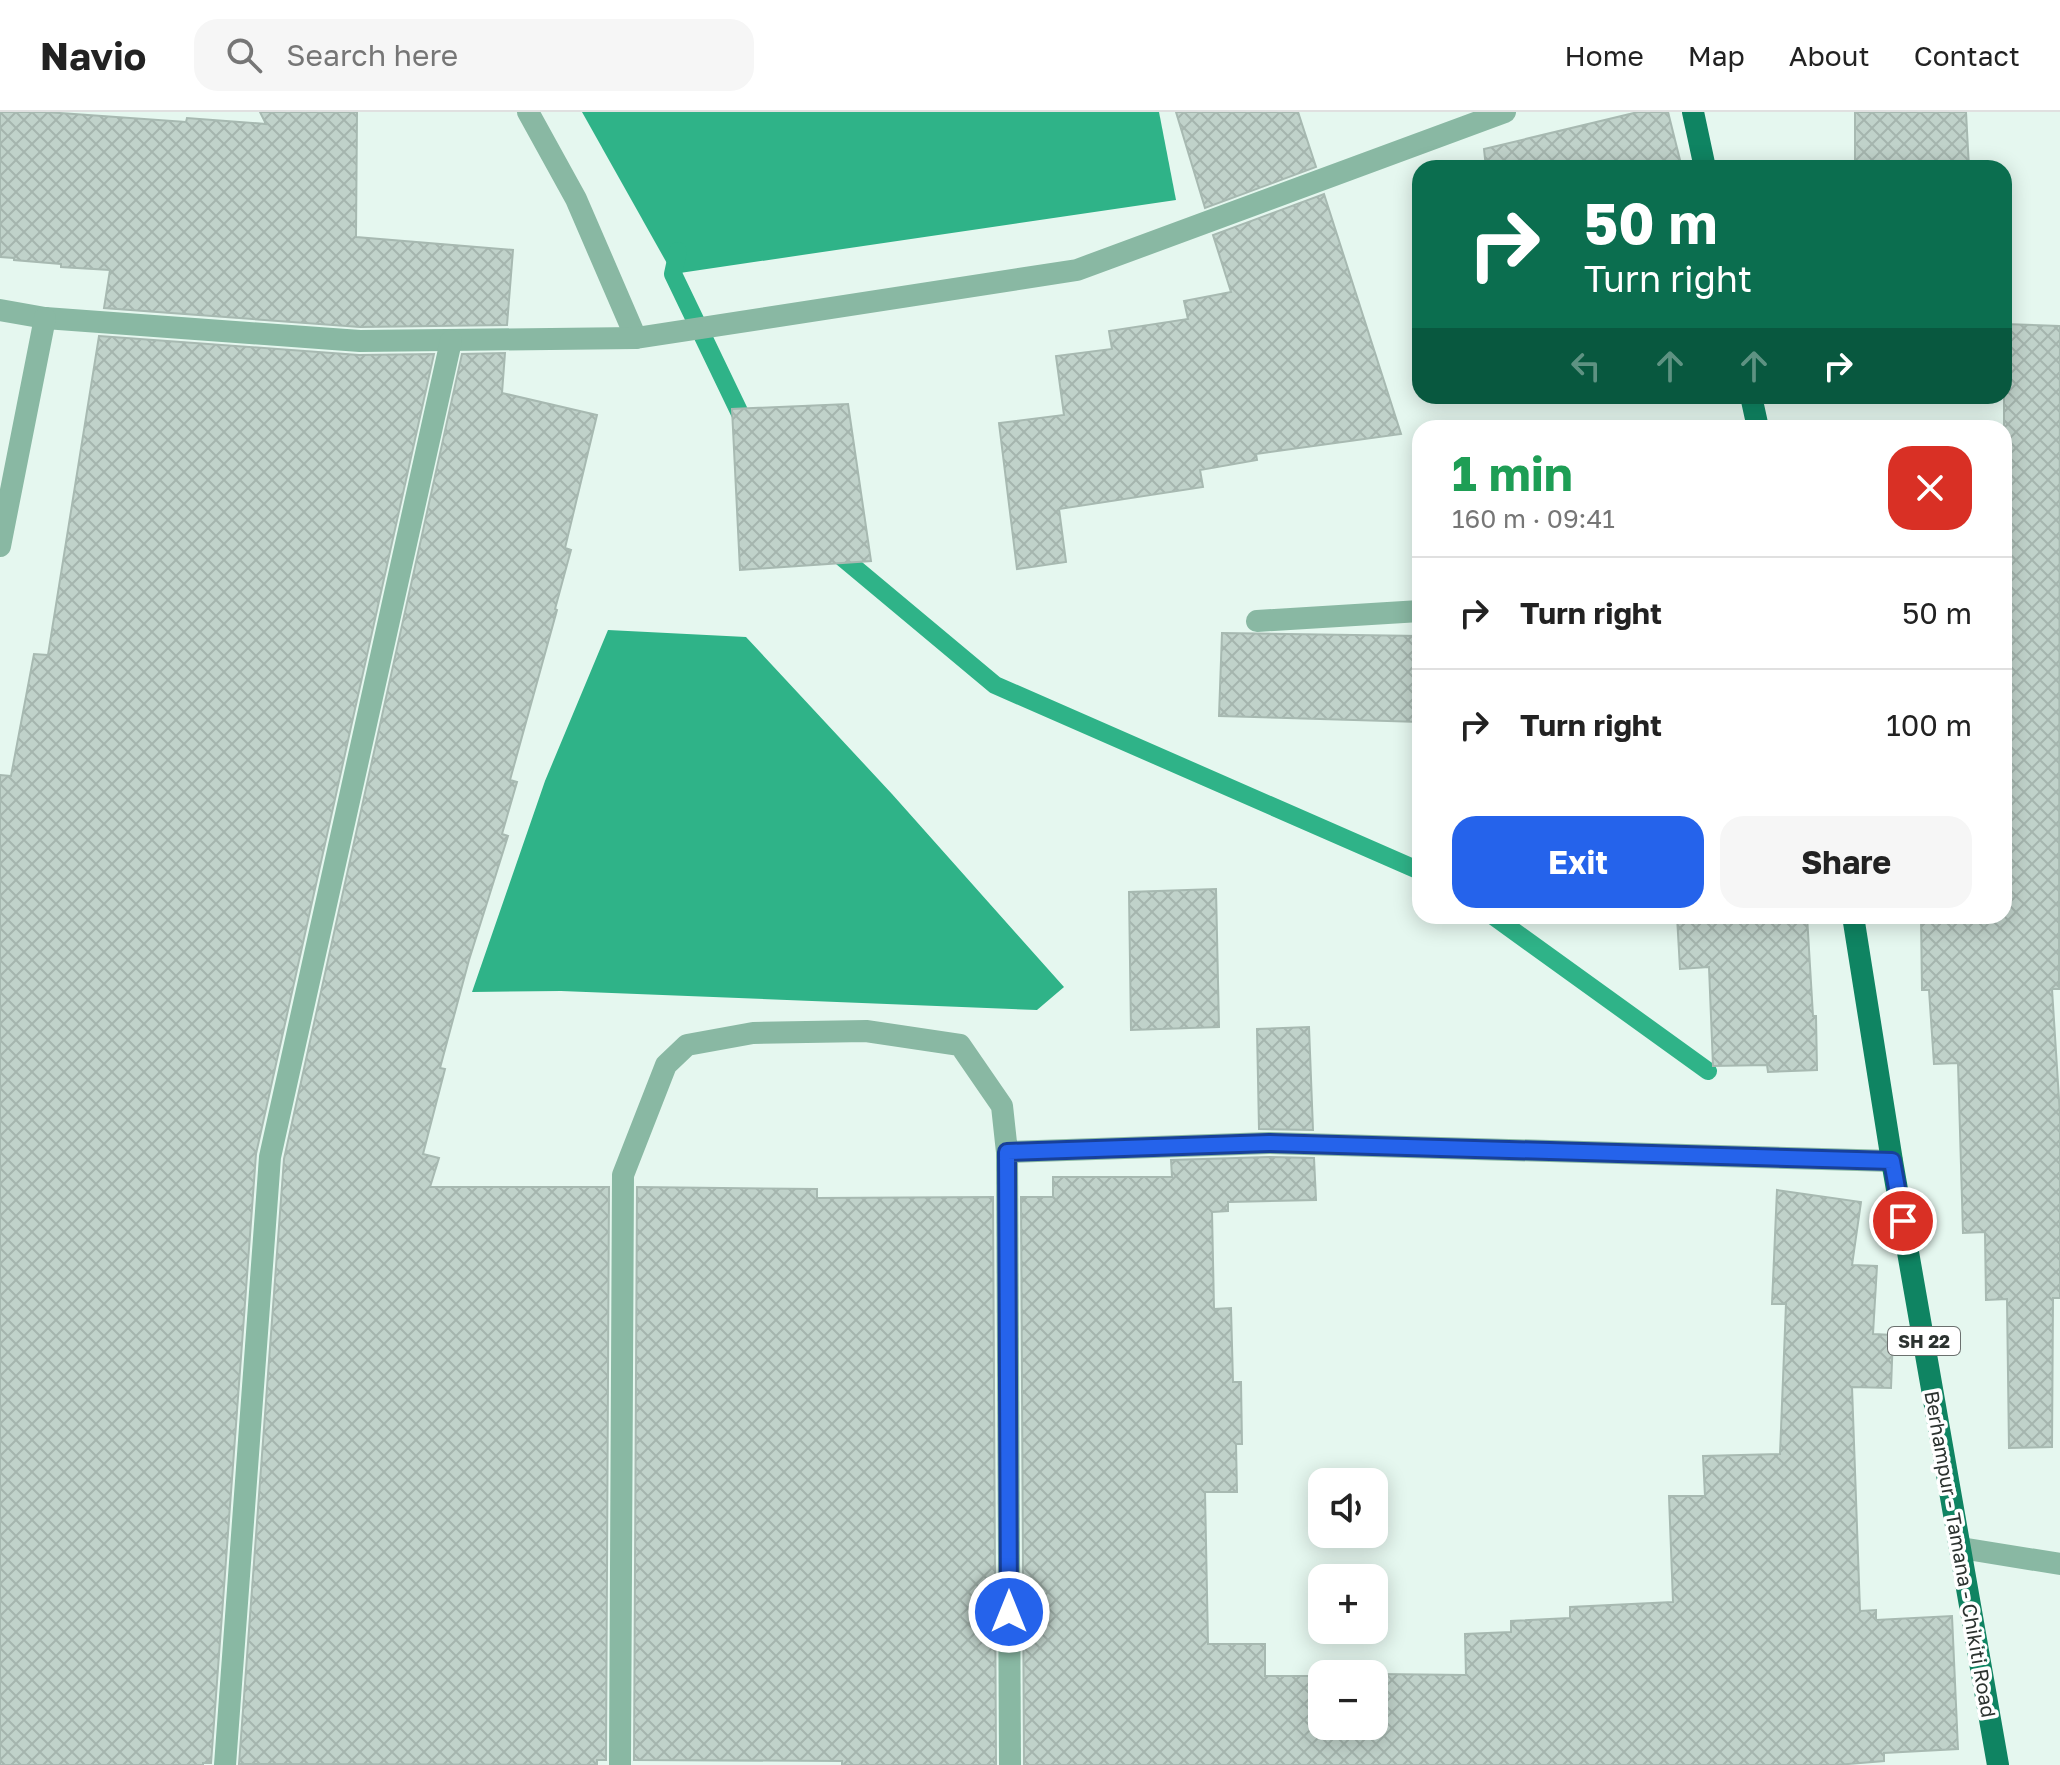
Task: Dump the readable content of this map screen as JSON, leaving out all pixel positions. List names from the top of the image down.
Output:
{
  "streets": {
    "main road": ["SH 22", "Berhampur - Tamana - Chikiti Road"]
  },
  "page": {
    "header": "Navio",
    "search": "Search here",
    "nav": [
      "Home",
      "Map",
      "About",
      "Contact"
    ],
    "turn": ["50 m", "Turn right"],
    "heading": ["1 min", "160 m · 09:41"],
    "list": [
      {
        "name": "Turn right",
        "value": "50 m"
      },
      {
        "name": "Turn right",
        "value": "100 m"
      }
    ],
    "buttons": ["Exit", "Share"],
    "map_buttons": ["+", "−"]
  }
}
